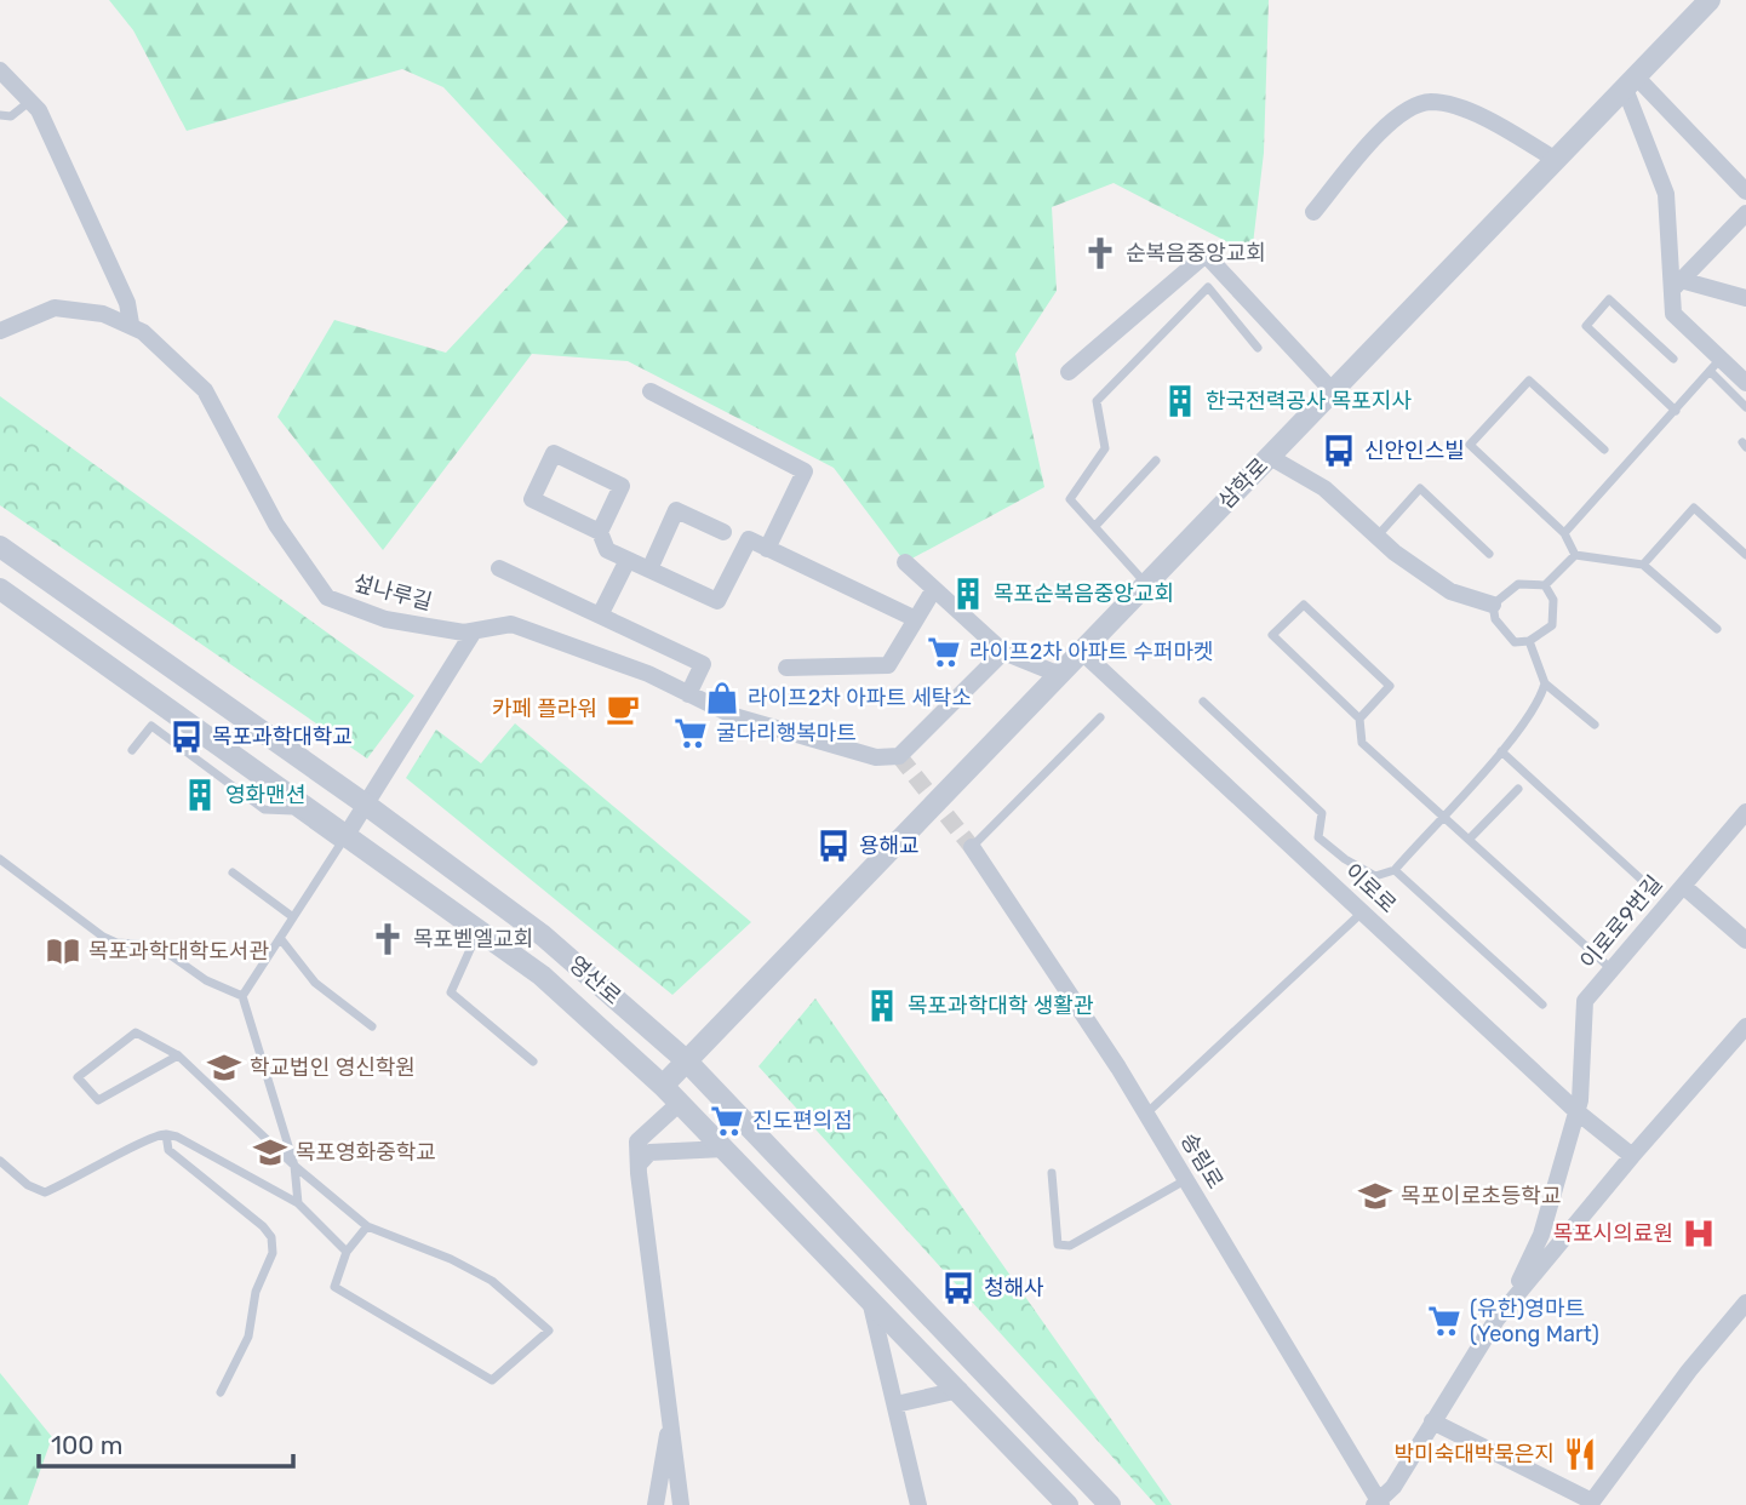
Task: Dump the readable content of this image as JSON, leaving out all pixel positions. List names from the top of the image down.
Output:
{
  "streets": {
    "street": [
      "삼학로",
      "섶나루길",
      "이로로",
      "이로로9번길",
      "영산로",
      "송림로"
    ]
  },
  "crossings": [
    ["삼학로", "이로로"],
    ["삼학로", "영산로"],
    ["이로로", "이로로9번길"]
  ],
  "places": {
    "church": ["순복음중앙교회", "목포벧엘교회"],
    "building": [
      "한국전력공사 목포지사",
      "목포순복음중앙교회",
      "영화맨션",
      "목포과학대학 생활관"
    ],
    "bus stop": [
      "신안인스빌",
      "목포과학대학교",
      "용해교",
      "청해사"
    ],
    "supermarket": [
      "라이프2차 아파트 수퍼마켓",
      "굴다리행복마트",
      "진도편의점",
      "(유한)영마트 (Yeong Mart)"
    ],
    "shop": ["라이프2차 아파트 세탁소"],
    "cafe": ["카페 플라워"],
    "library": ["목포과학대학도서관"],
    "school or university": ["학교법인 영신학원", "목포영화중학교", "목포이로초등학교"],
    "hospital": ["목포시의료원"],
    "restaurant": ["박미숙대박묵은지"]
  },
  "scale_bar": "100 m"
}
